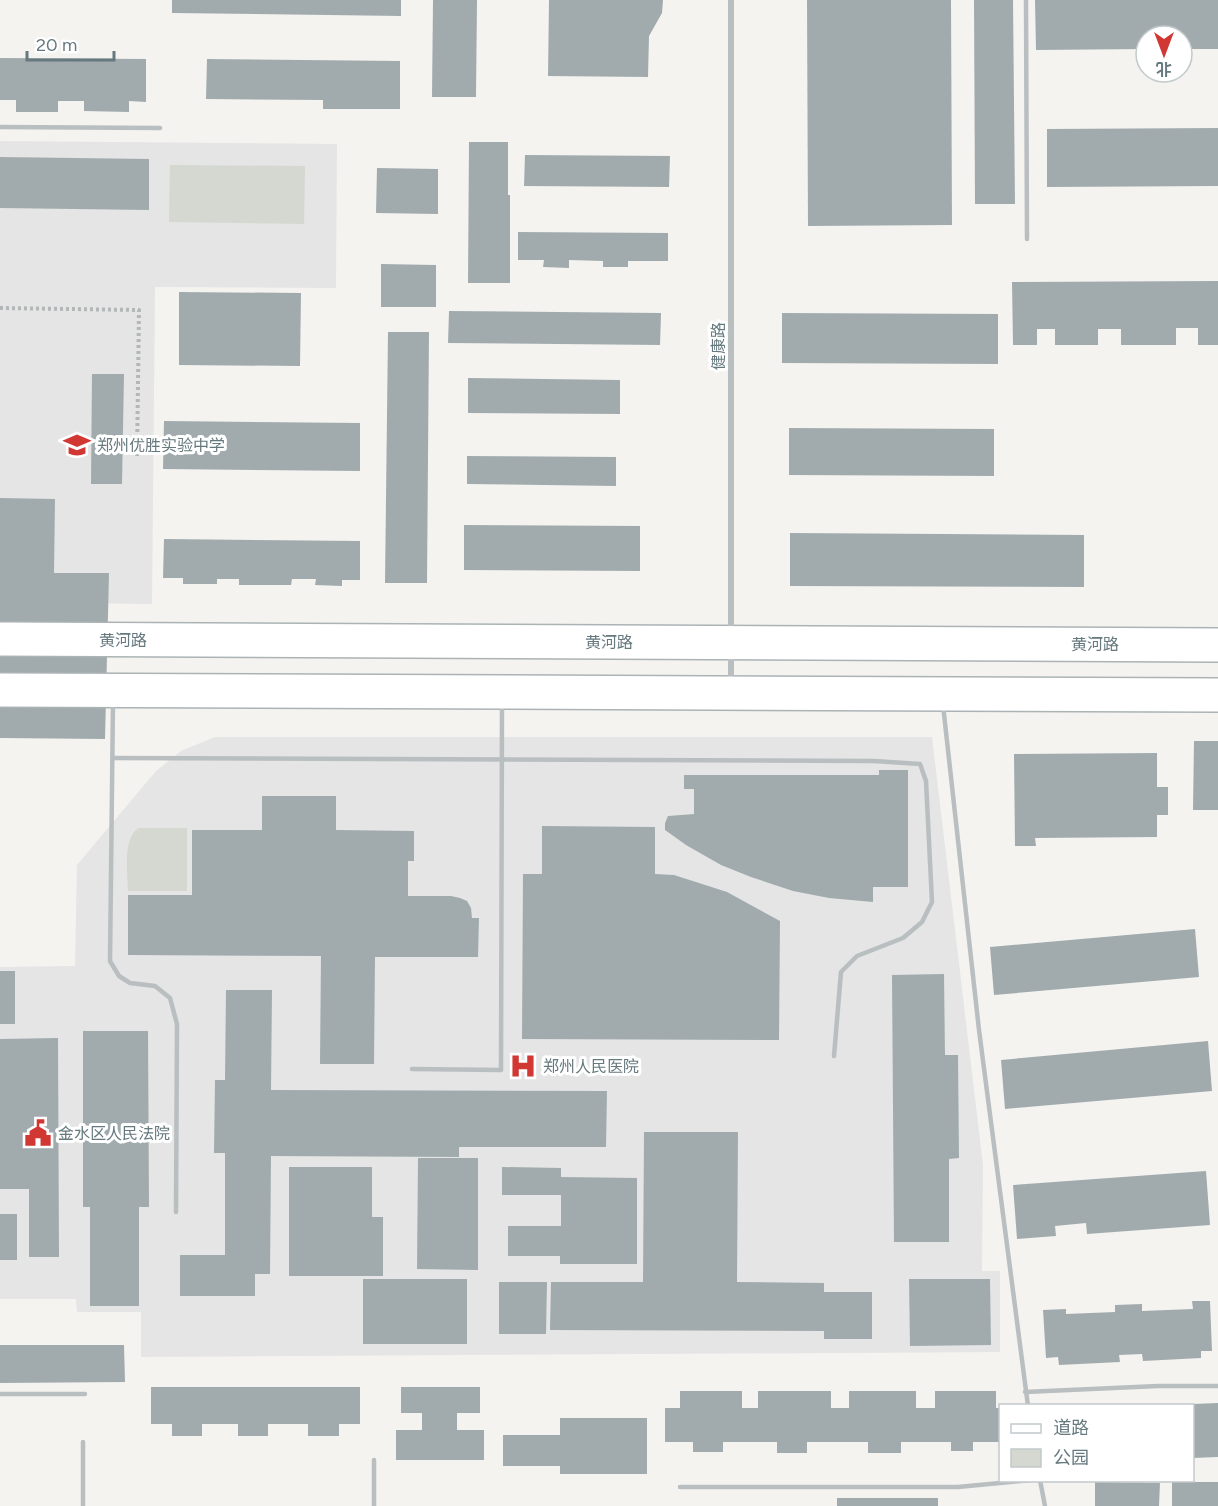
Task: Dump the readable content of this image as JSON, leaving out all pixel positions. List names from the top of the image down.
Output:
{
  "streets": {
    "main road": ["黄河路"],
    "street": ["健康路"]
  },
  "crossings": [
    ["健康路", "黄河路"]
  ],
  "places": {
    "school or university": ["郑州优胜实验中学"],
    "hospital": ["郑州人民医院"],
    "public building": ["金水区人民法院"]
  },
  "legend": ["道路", "公园"],
  "scale_bar": "20 m",
  "north": "bottom"
}
